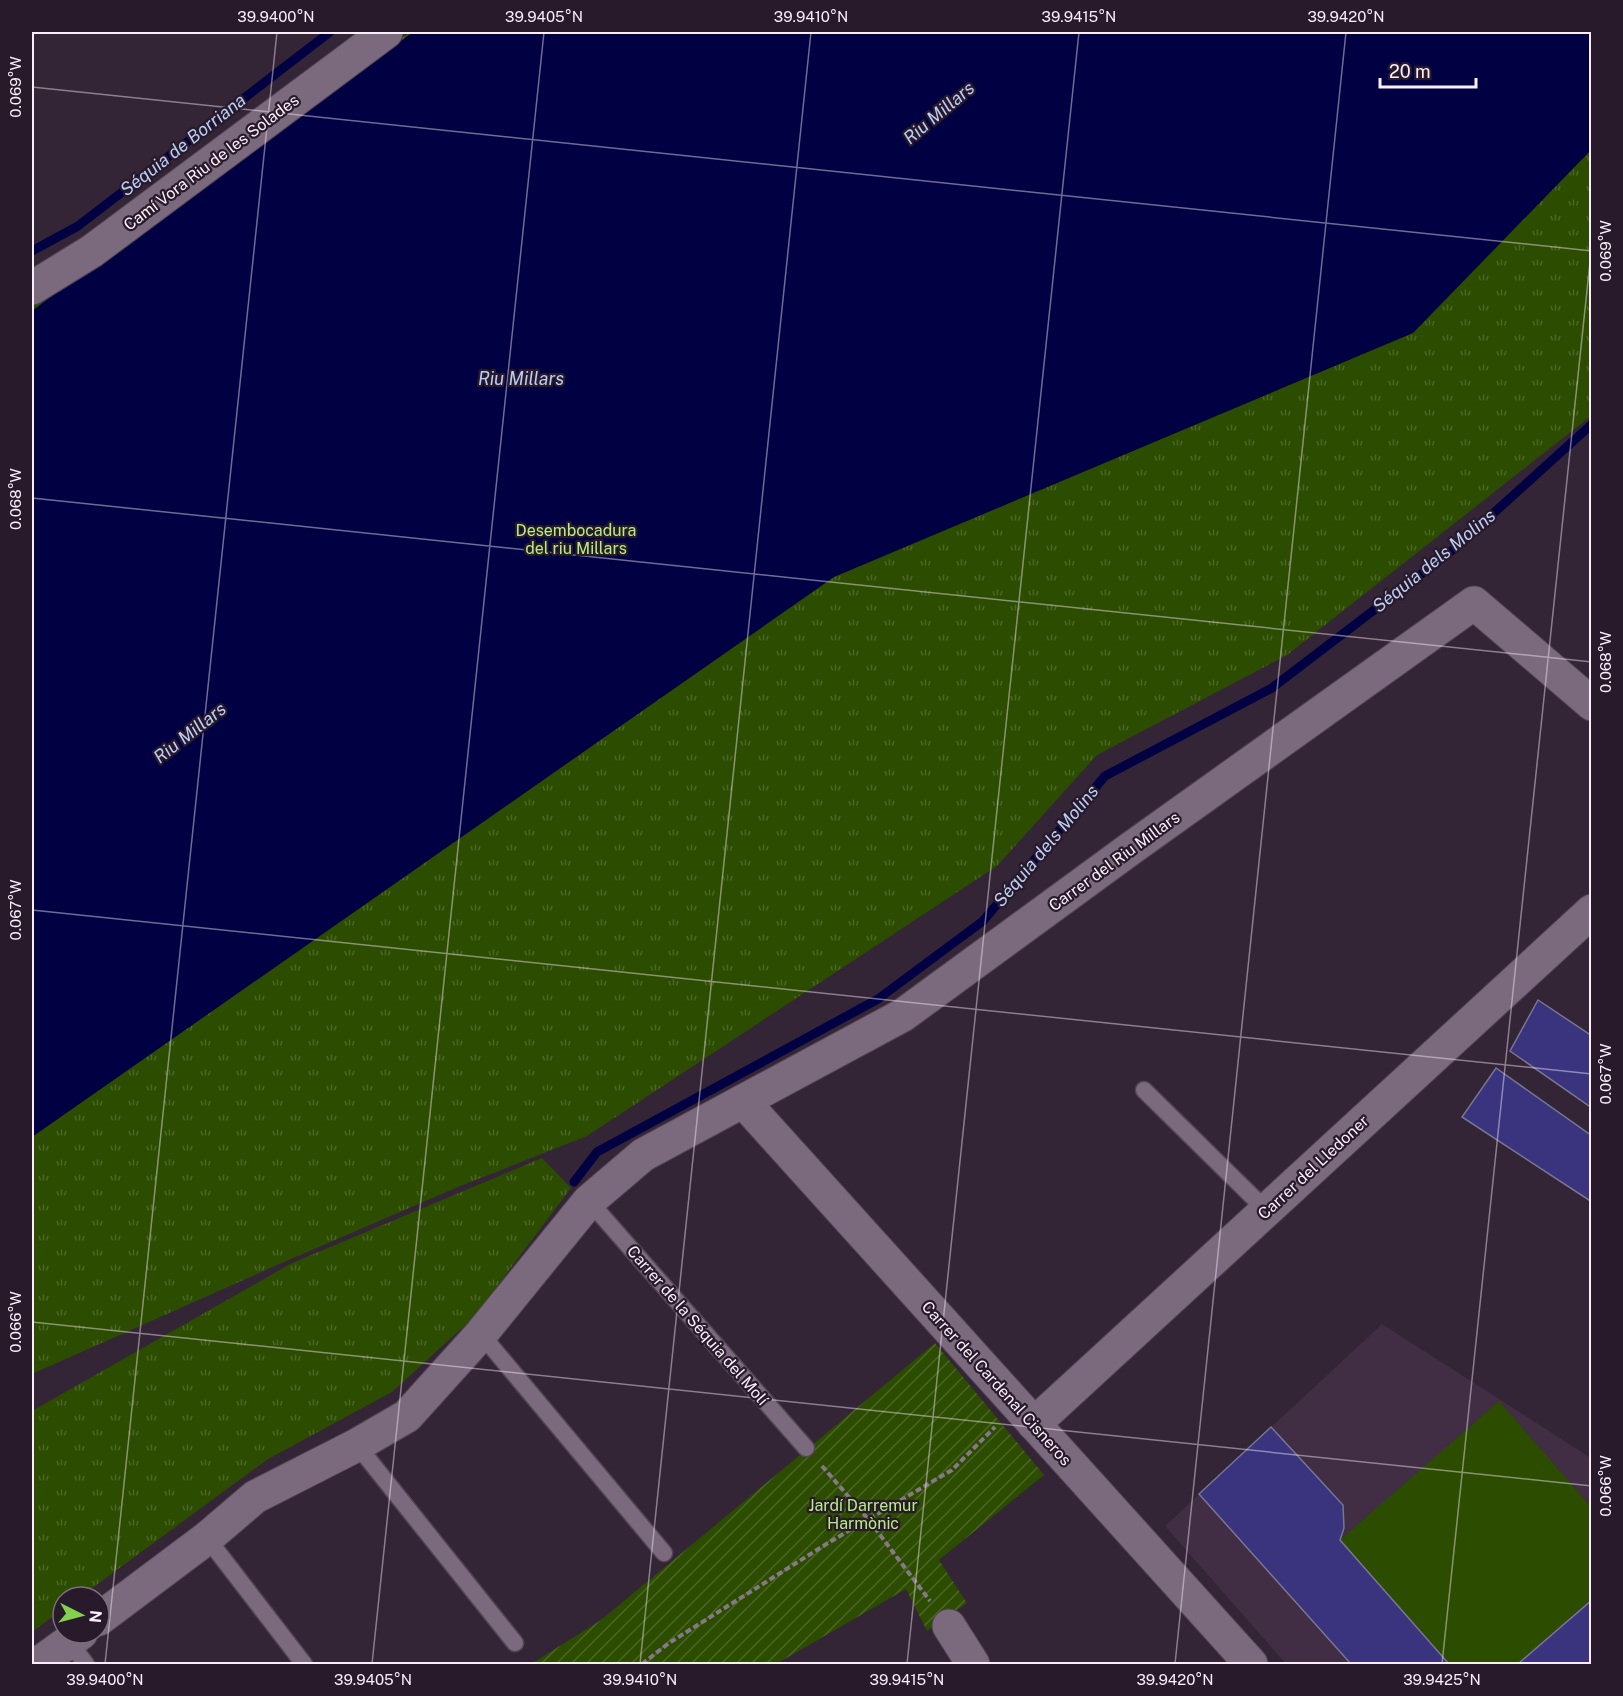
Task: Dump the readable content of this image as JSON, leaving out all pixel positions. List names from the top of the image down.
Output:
{
  "streets": {
    "street": [
      "Camí Vora Riu de les Solades",
      "Carrer del Riu Millars",
      "Carrer del Lledoner",
      "Carrer del Cardenal Cisneros"
    ],
    "lane": ["Carrer de la Séquia del Molí"]
  },
  "crossings": [
    ["Carrer del Riu Millars", "Carrer del Cardenal Cisneros"],
    ["Carrer del Lledoner", "Carrer del Cardenal Cisneros"]
  ],
  "water": ["Riu Millars", "Séquia de Borriana", "Séquia dels Molins"],
  "parks": ["Desembocadura del riu Millars", "Jardí Darremur Harmònic"],
  "scale_bar": "20 m",
  "north": "right",
  "coordinates": [
    "39.9400°N",
    "39.9405°N",
    "39.9410°N",
    "39.9415°N",
    "39.9420°N",
    "0.069°W",
    "0.068°W",
    "0.067°W",
    "0.066°W",
    "39.9425°N"
  ]
}
